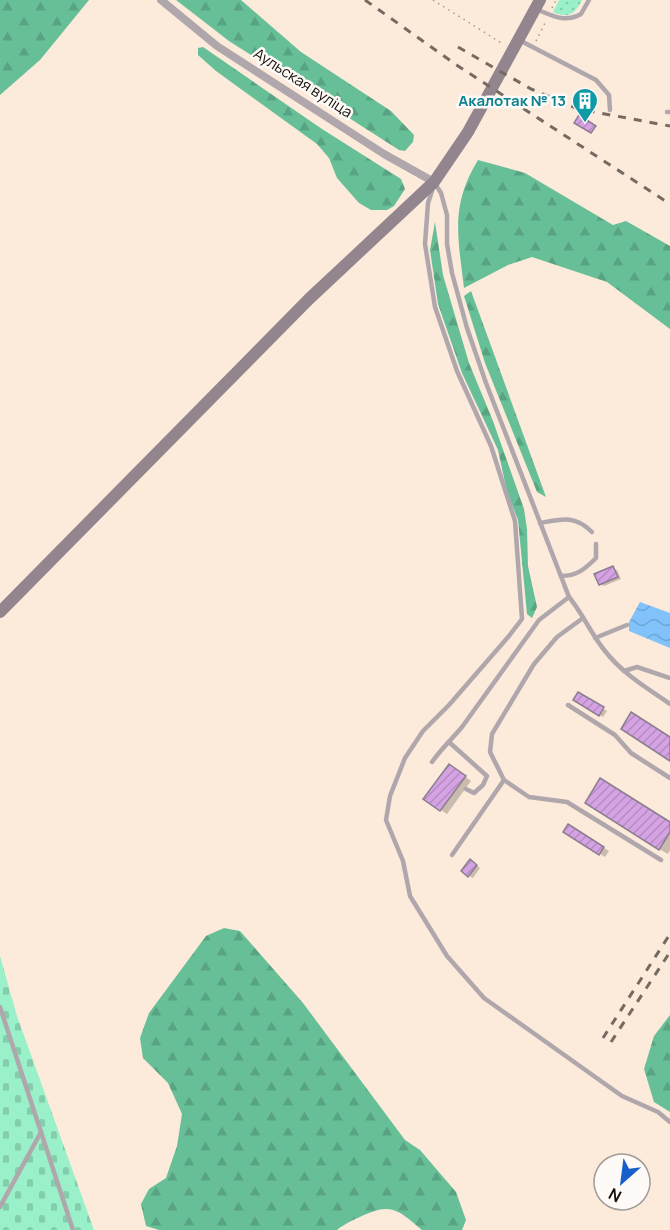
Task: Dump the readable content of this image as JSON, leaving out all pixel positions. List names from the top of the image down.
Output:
{
  "streets": {
    "street": ["Аульская вуліца"]
  },
  "places": {
    "building": ["Акалотак № 13"]
  },
  "north": "bottom left"
}
